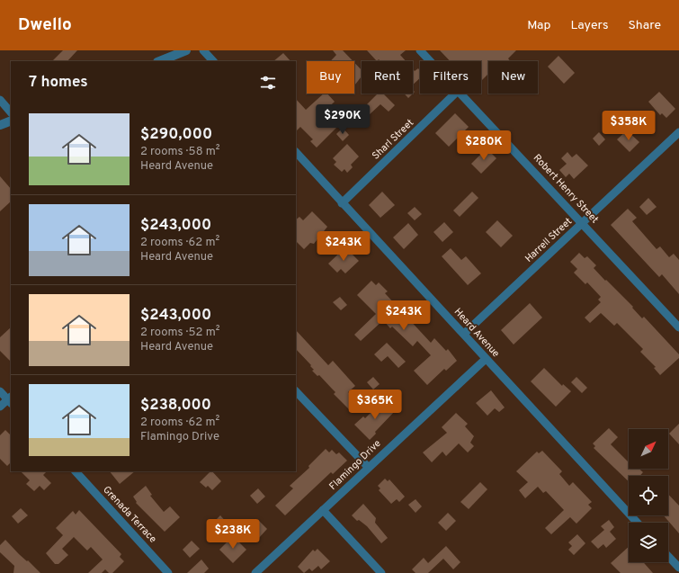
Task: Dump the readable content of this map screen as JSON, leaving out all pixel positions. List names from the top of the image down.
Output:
{
  "streets": {
    "street": [
      "Sharl Street",
      "Robert Henry Street",
      "Harrell Street",
      "Heard Avenue",
      "Flamingo Drive",
      "Grenada Terrace"
    ]
  },
  "crossings": [
    ["Sharl Street", "Heard Avenue"],
    ["Robert Henry Street", "Harrell Street"],
    ["Harrell Street", "Heard Avenue"],
    ["Heard Avenue", "Flamingo Drive"]
  ],
  "north": "top right",
  "page": {
    "header": "Dwello",
    "nav": ["Map", "Layers", "Share"],
    "chip": [
      "Buy",
      "Rent",
      "Filters",
      "New"
    ],
    "heading": "7 homes",
    "price": [
      "$290K",
      "$358K",
      "$280K",
      "$243K",
      "$243K",
      "$365K",
      "$238K"
    ],
    "list": [
      {
        "name": "$290,000",
        "note": "2 rooms · 58 m² · Heard Avenue"
      },
      {
        "name": "$243,000",
        "note": "2 rooms · 62 m² · Heard Avenue"
      },
      {
        "name": "$243,000",
        "note": "2 rooms · 52 m² · Heard Avenue"
      },
      {
        "name": "$238,000",
        "note": "2 rooms · 62 m² · Flamingo Drive"
      }
    ]
  }
}
